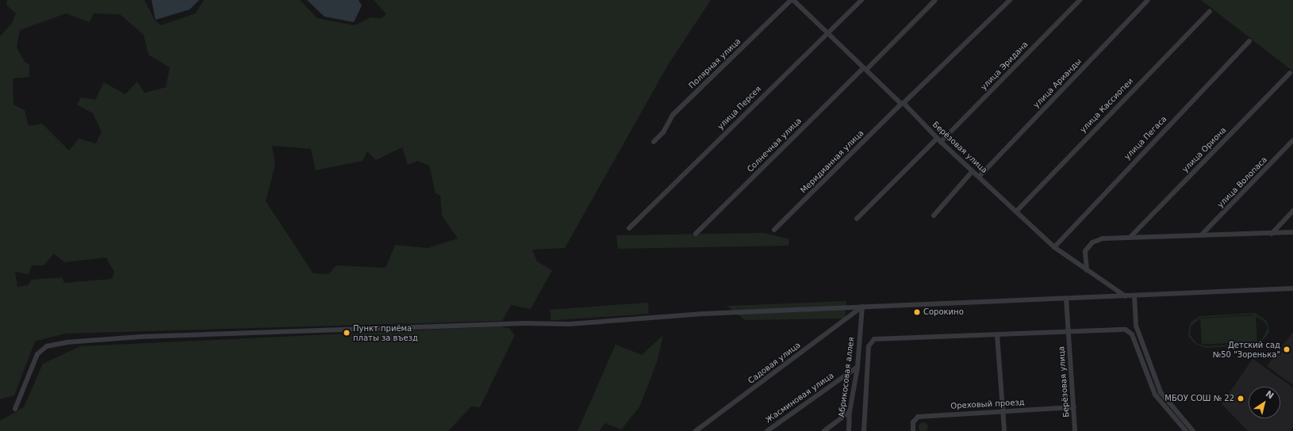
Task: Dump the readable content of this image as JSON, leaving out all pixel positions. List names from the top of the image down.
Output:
{
  "streets": {
    "street": [
      "Полярная улица",
      "улица Эридана",
      "улица Арианды",
      "улица Кассиопеи",
      "улица Персея",
      "улица Пегаса",
      "Солнечная улица",
      "Берёзовая улица",
      "улица Ориона",
      "Меридианная улица",
      "улица Волопаса",
      "Садовая улица",
      "Абрикосовая аллея",
      "Жасминовая улица",
      "Ореховый проезд"
    ]
  },
  "crossings": [
    ["Полярная улица", "Берёзовая улица"],
    ["улица Эридана", "Берёзовая улица"],
    ["улица Арианды", "Берёзовая улица"],
    ["улица Кассиопеи", "Берёзовая улица"],
    ["улица Персея", "Берёзовая улица"],
    ["улица Пегаса", "Берёзовая улица"],
    ["Солнечная улица", "Берёзовая улица"],
    ["Берёзовая улица", "Меридианная улица"],
    ["Берёзовая улица", "Ореховый проезд"],
    ["Садовая улица", "Абрикосовая аллея"],
    ["Абрикосовая аллея", "Жасминовая улица"]
  ],
  "places": [
    "Сорокино",
    "Пункт приёма платы за въезд",
    "Детский сад №50 \"Зоренька\"",
    "МБОУ СОШ № 22"
  ],
  "north": "top right"
}
